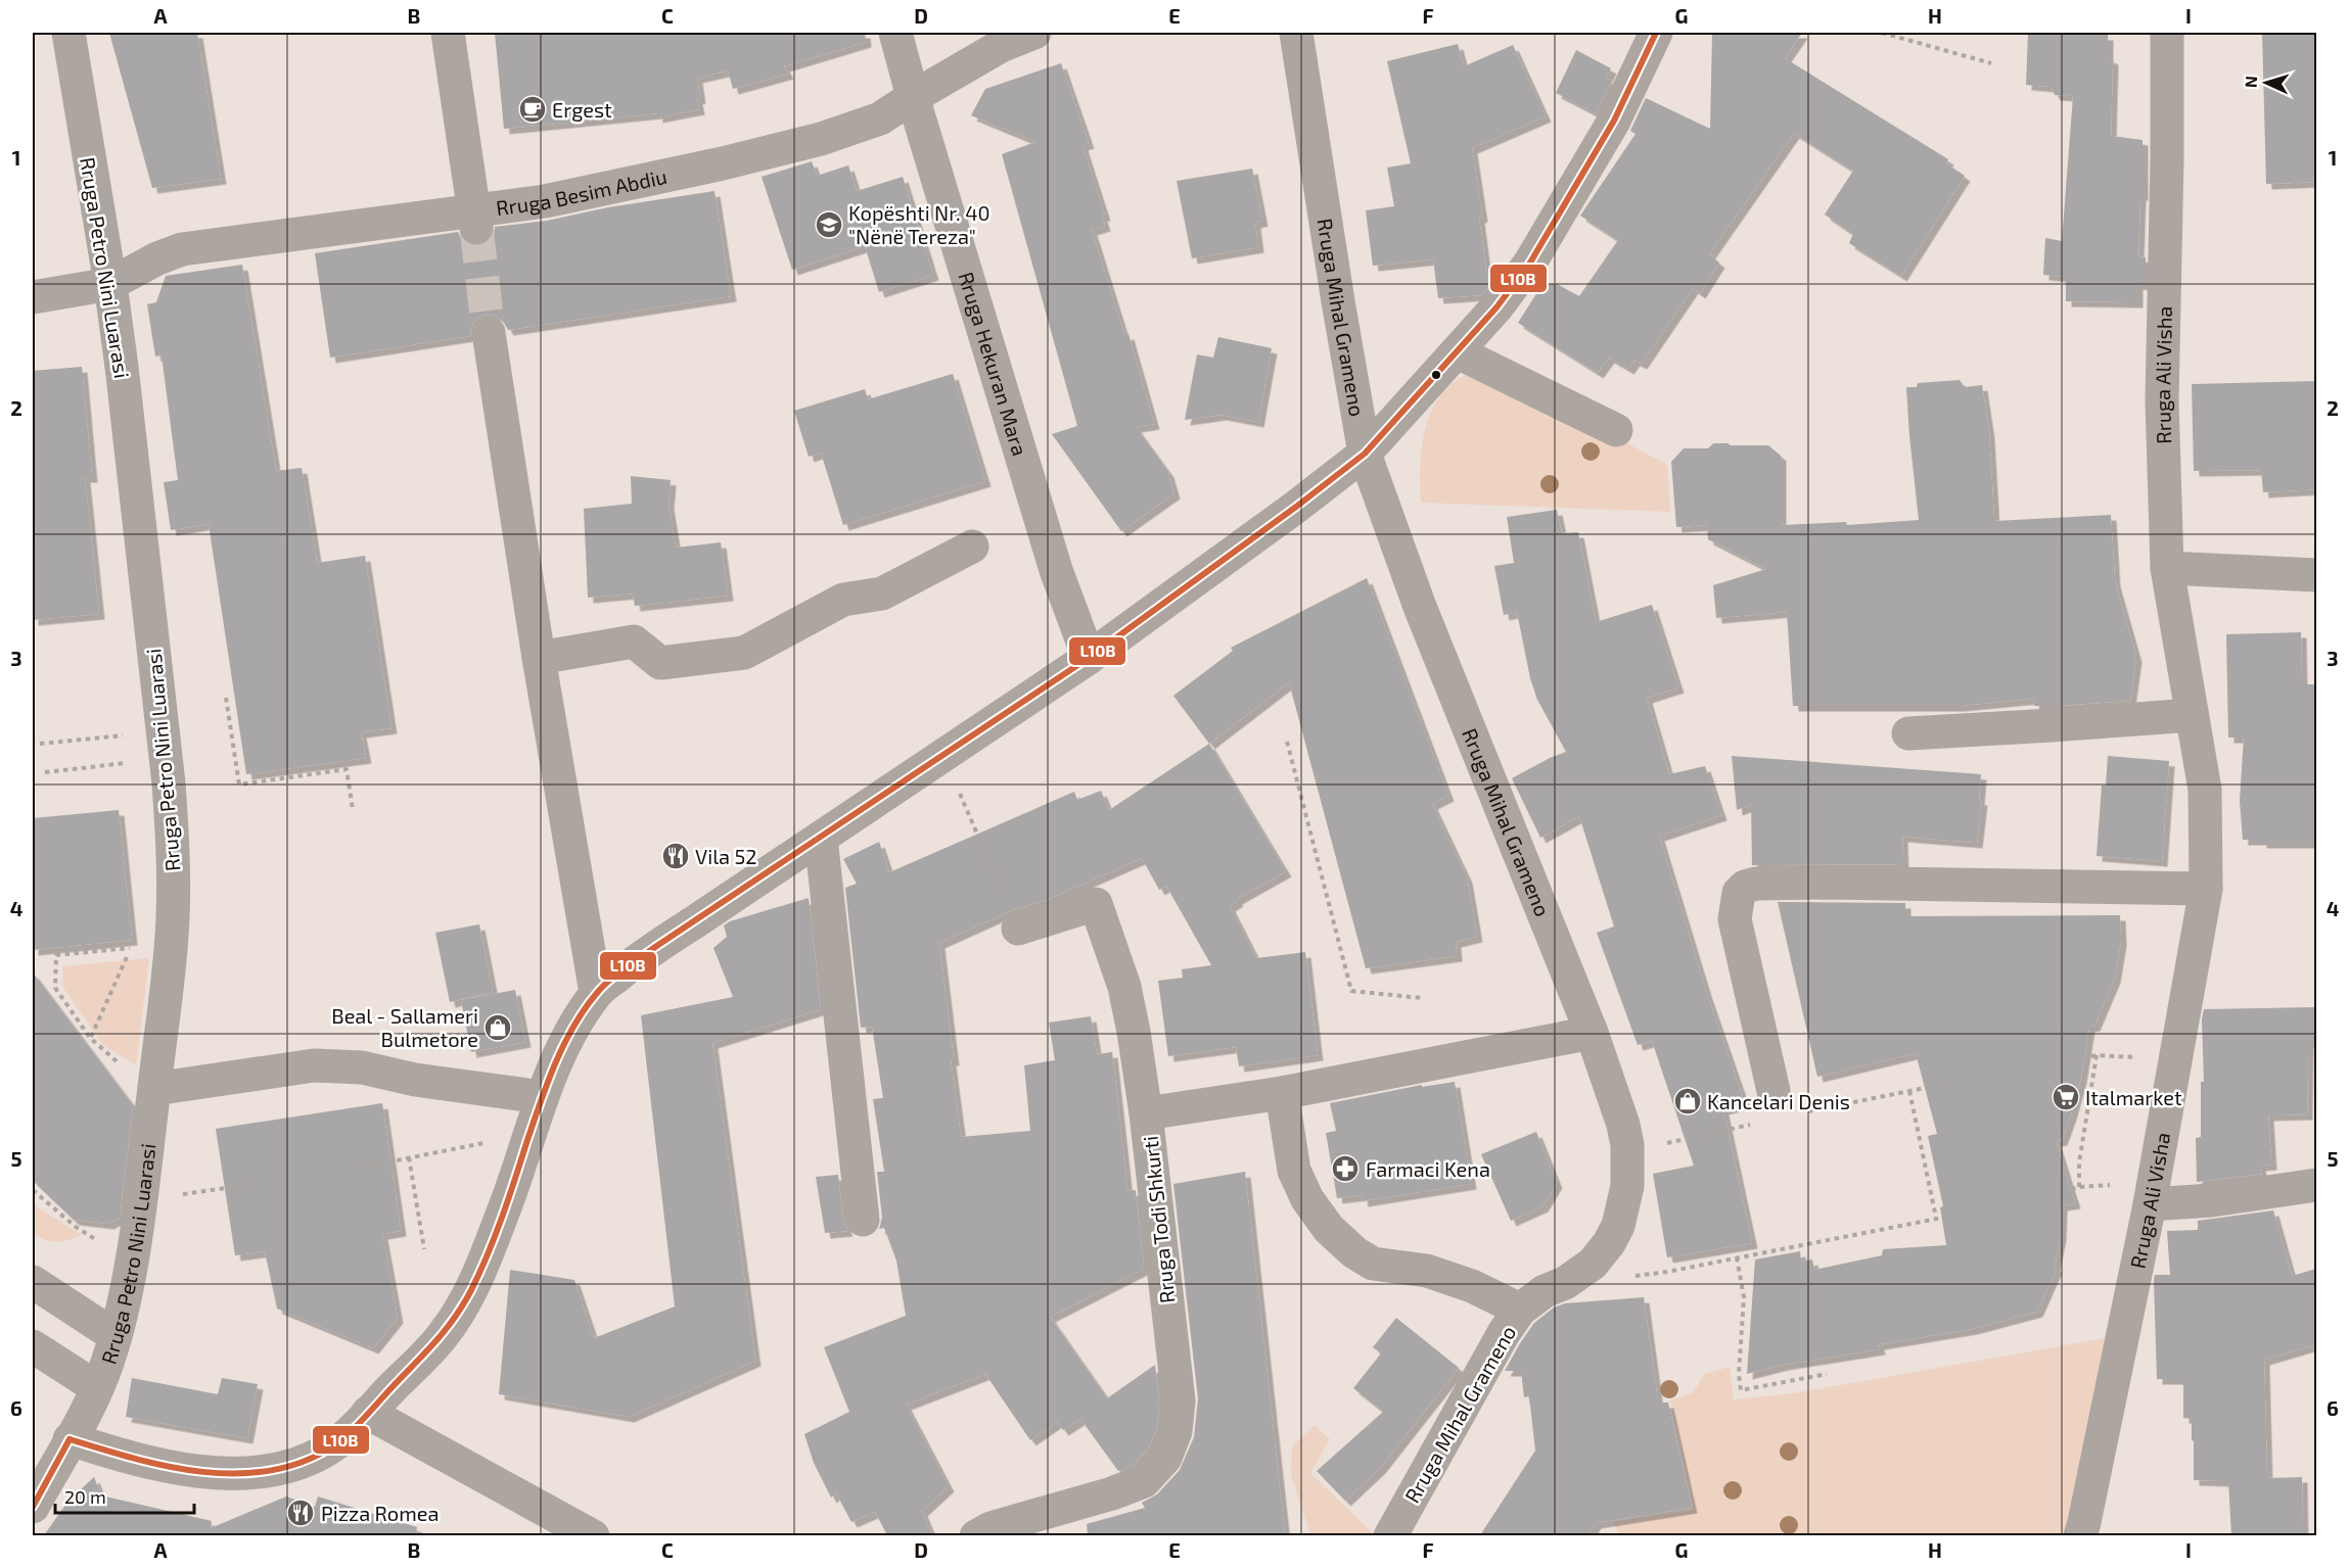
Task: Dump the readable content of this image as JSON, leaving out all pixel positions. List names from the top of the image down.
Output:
{
  "streets": {
    "street": [
      "Rruga Besim Abdiu",
      "Rruga Petro Nini Luarasi",
      "Rruga Mihal Grameno",
      "Rruga Hekuran Mara",
      "Rruga Ali Visha",
      "Rruga Todi Shkurti"
    ]
  },
  "crossings": [
    ["Rruga Besim Abdiu", "Rruga Petro Nini Luarasi"],
    ["Rruga Besim Abdiu", "Rruga Hekuran Mara"],
    ["Rruga Mihal Grameno", "Rruga Todi Shkurti"]
  ],
  "places": {
    "cafe": ["Ergest"],
    "school or university": ["Kopështi Nr. 40 \"Nënë Tereza\""],
    "restaurant": ["Vila 52", "Pizza Romea"],
    "shop": ["Beal - Sallameri Bulmetore", "Kancelari Denis"],
    "supermarket": ["Italmarket"],
    "pharmacy": ["Farmaci Kena"]
  },
  "lines": ["transit line L10B"],
  "scale_bar": "20 m",
  "north": "left",
  "grid": {
    "columns": [
      "A",
      "B",
      "C",
      "D",
      "E",
      "F",
      "G",
      "H",
      "I"
    ],
    "rows": [
      "1",
      "2",
      "3",
      "4",
      "5",
      "6"
    ]
  }
}
